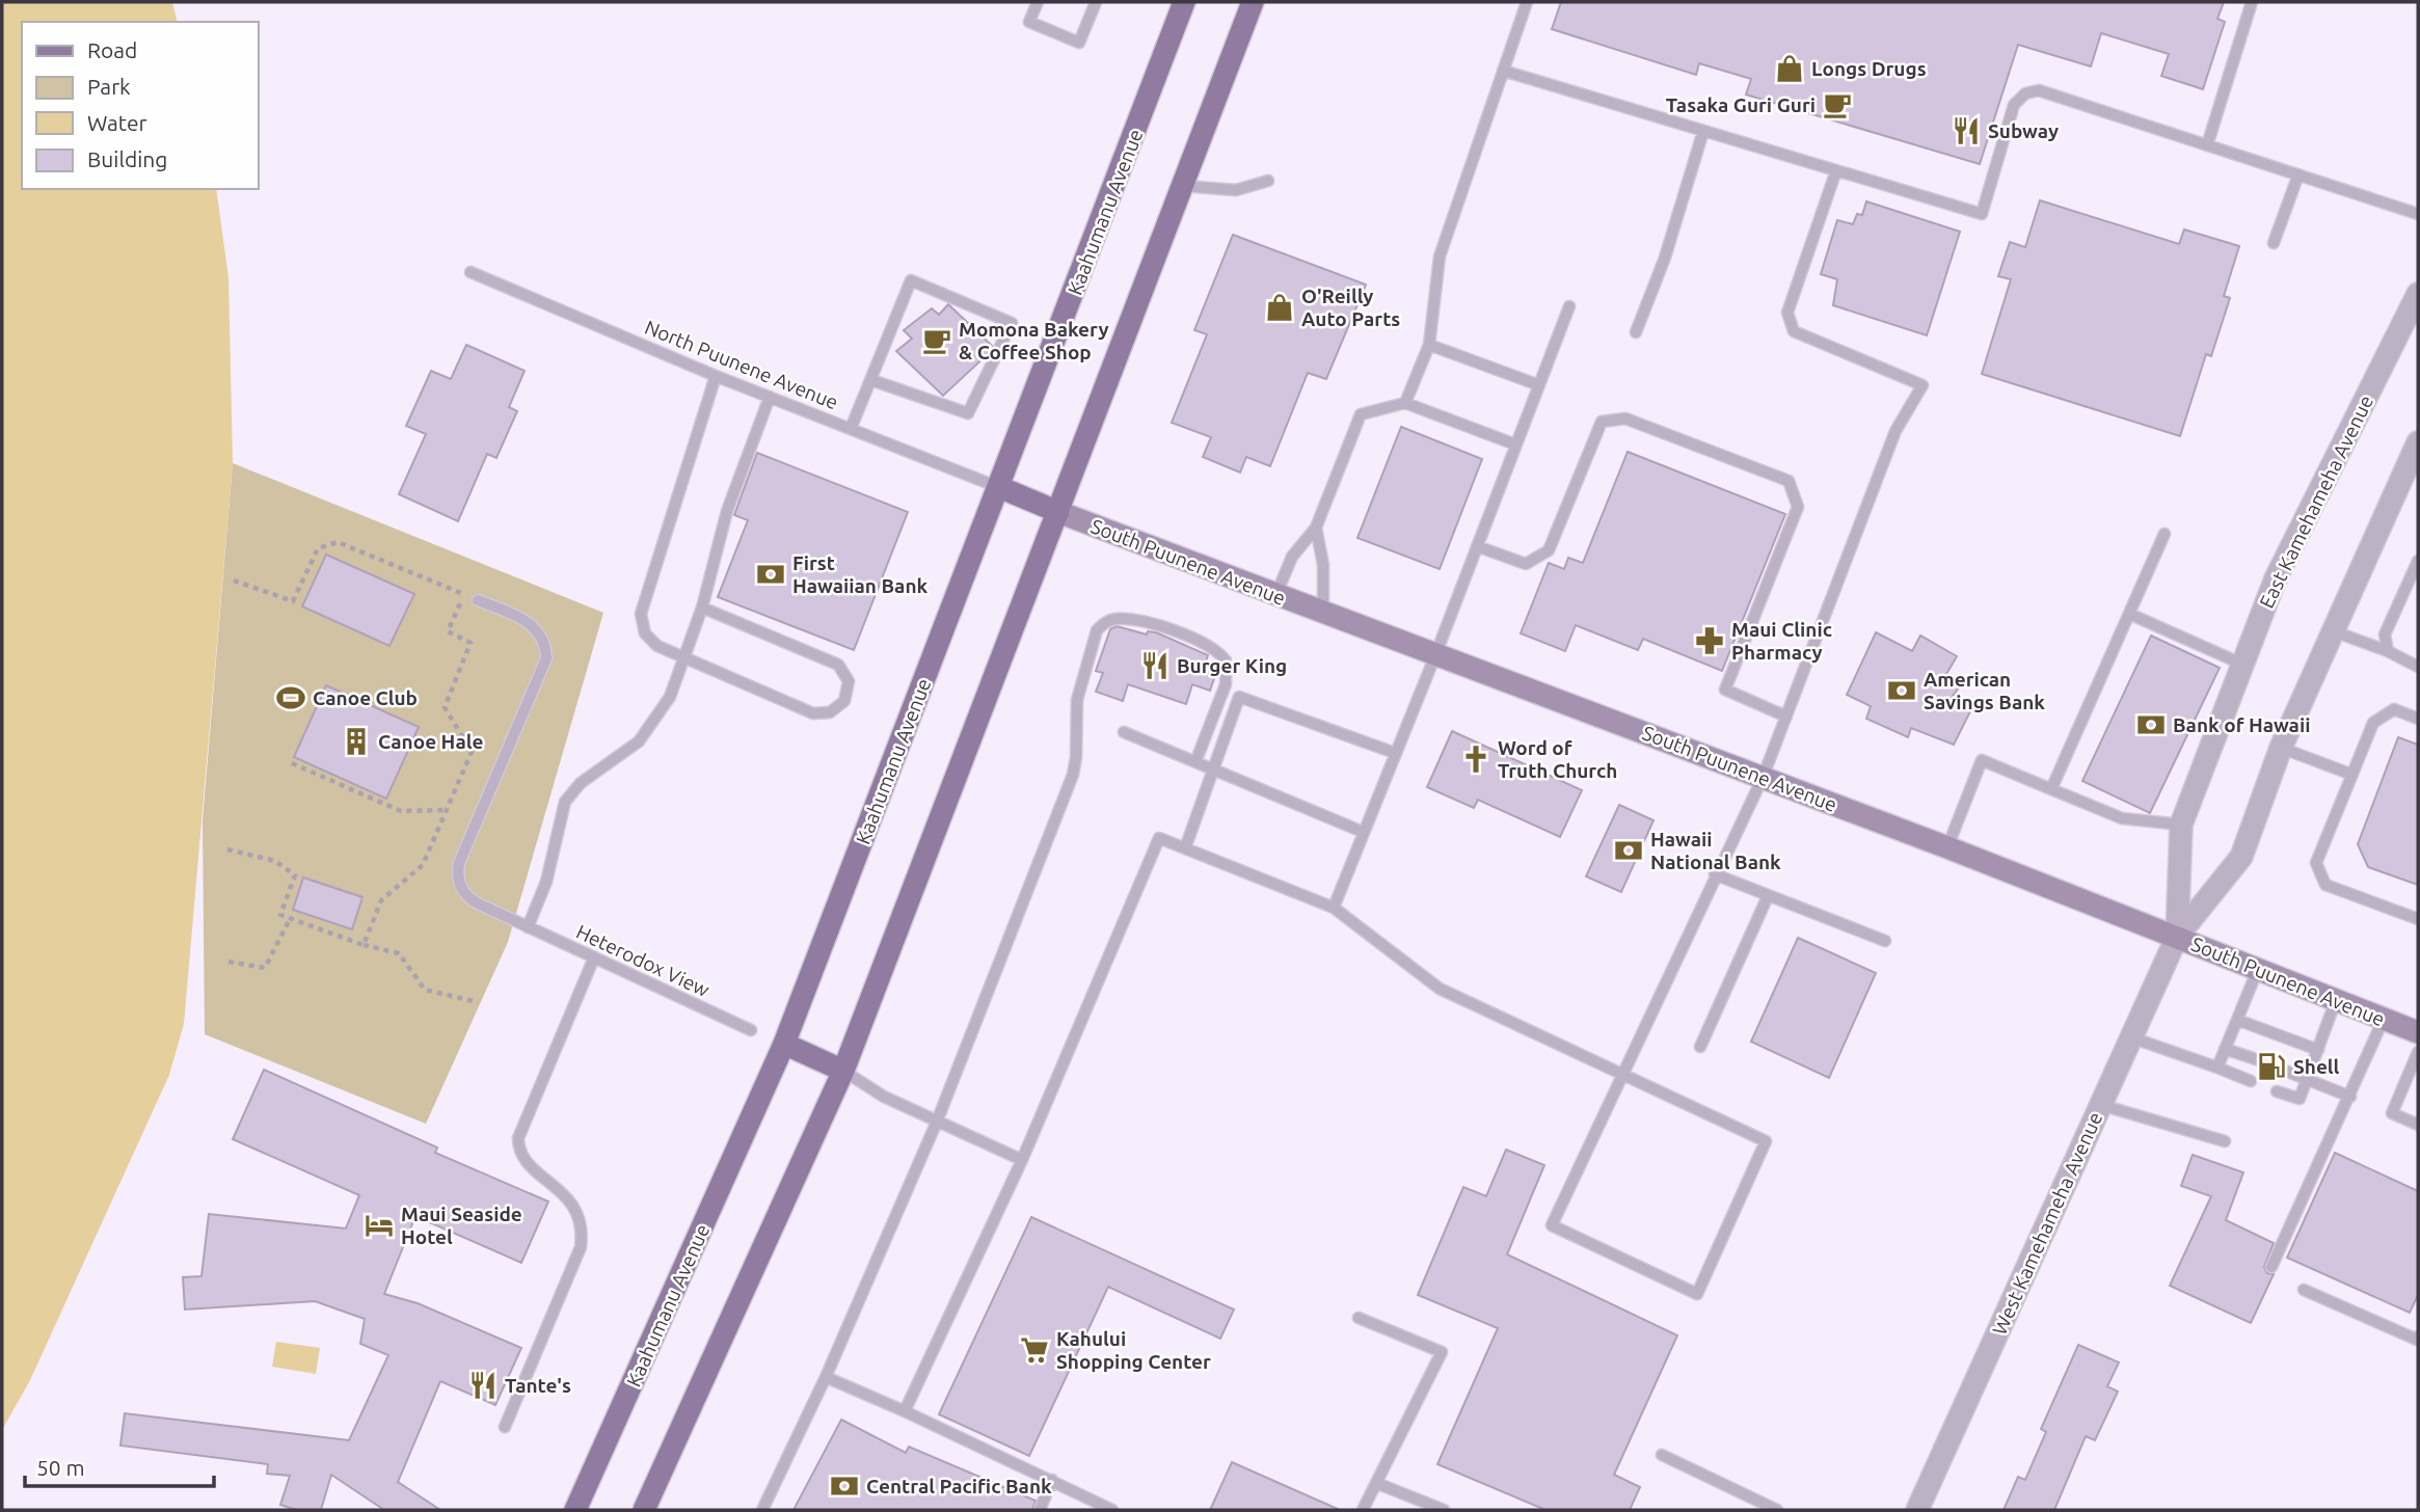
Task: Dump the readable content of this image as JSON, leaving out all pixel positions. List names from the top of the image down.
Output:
{
  "streets": {
    "main road": ["Kaahumanu Avenue", "South Puunene Avenue"],
    "street": ["East Kamehameha Avenue", "West Kamehameha Avenue"],
    "lane": ["North Puunene Avenue", "Heterodox View"]
  },
  "crossings": [
    ["Kaahumanu Avenue", "North Puunene Avenue"],
    ["East Kamehameha Avenue", "South Puunene Avenue"],
    ["East Kamehameha Avenue", "West Kamehameha Avenue"],
    ["South Puunene Avenue", "West Kamehameha Avenue"]
  ],
  "places": {
    "shop": ["Longs Drugs", "O'Reilly Auto Parts"],
    "cafe": ["Tasaka Guri Guri", "Momona Bakery & Coffee Shop"],
    "restaurant": ["Subway", "Burger King", "Tante's"],
    "bank": [
      "First Hawaiian Bank",
      "American Savings Bank",
      "Bank of Hawaii",
      "Hawaii National Bank",
      "Central Pacific Bank"
    ],
    "pharmacy": ["Maui Clinic Pharmacy"],
    "sports": ["Canoe Club"],
    "building": ["Canoe Hale"],
    "church": ["Word of Truth Church"],
    "fuel station": ["Shell"],
    "hotel": ["Maui Seaside Hotel"],
    "supermarket": ["Kahului Shopping Center"]
  },
  "legend": [
    "Road",
    "Park",
    "Water",
    "Building"
  ],
  "scale_bar": "50 m"
}
